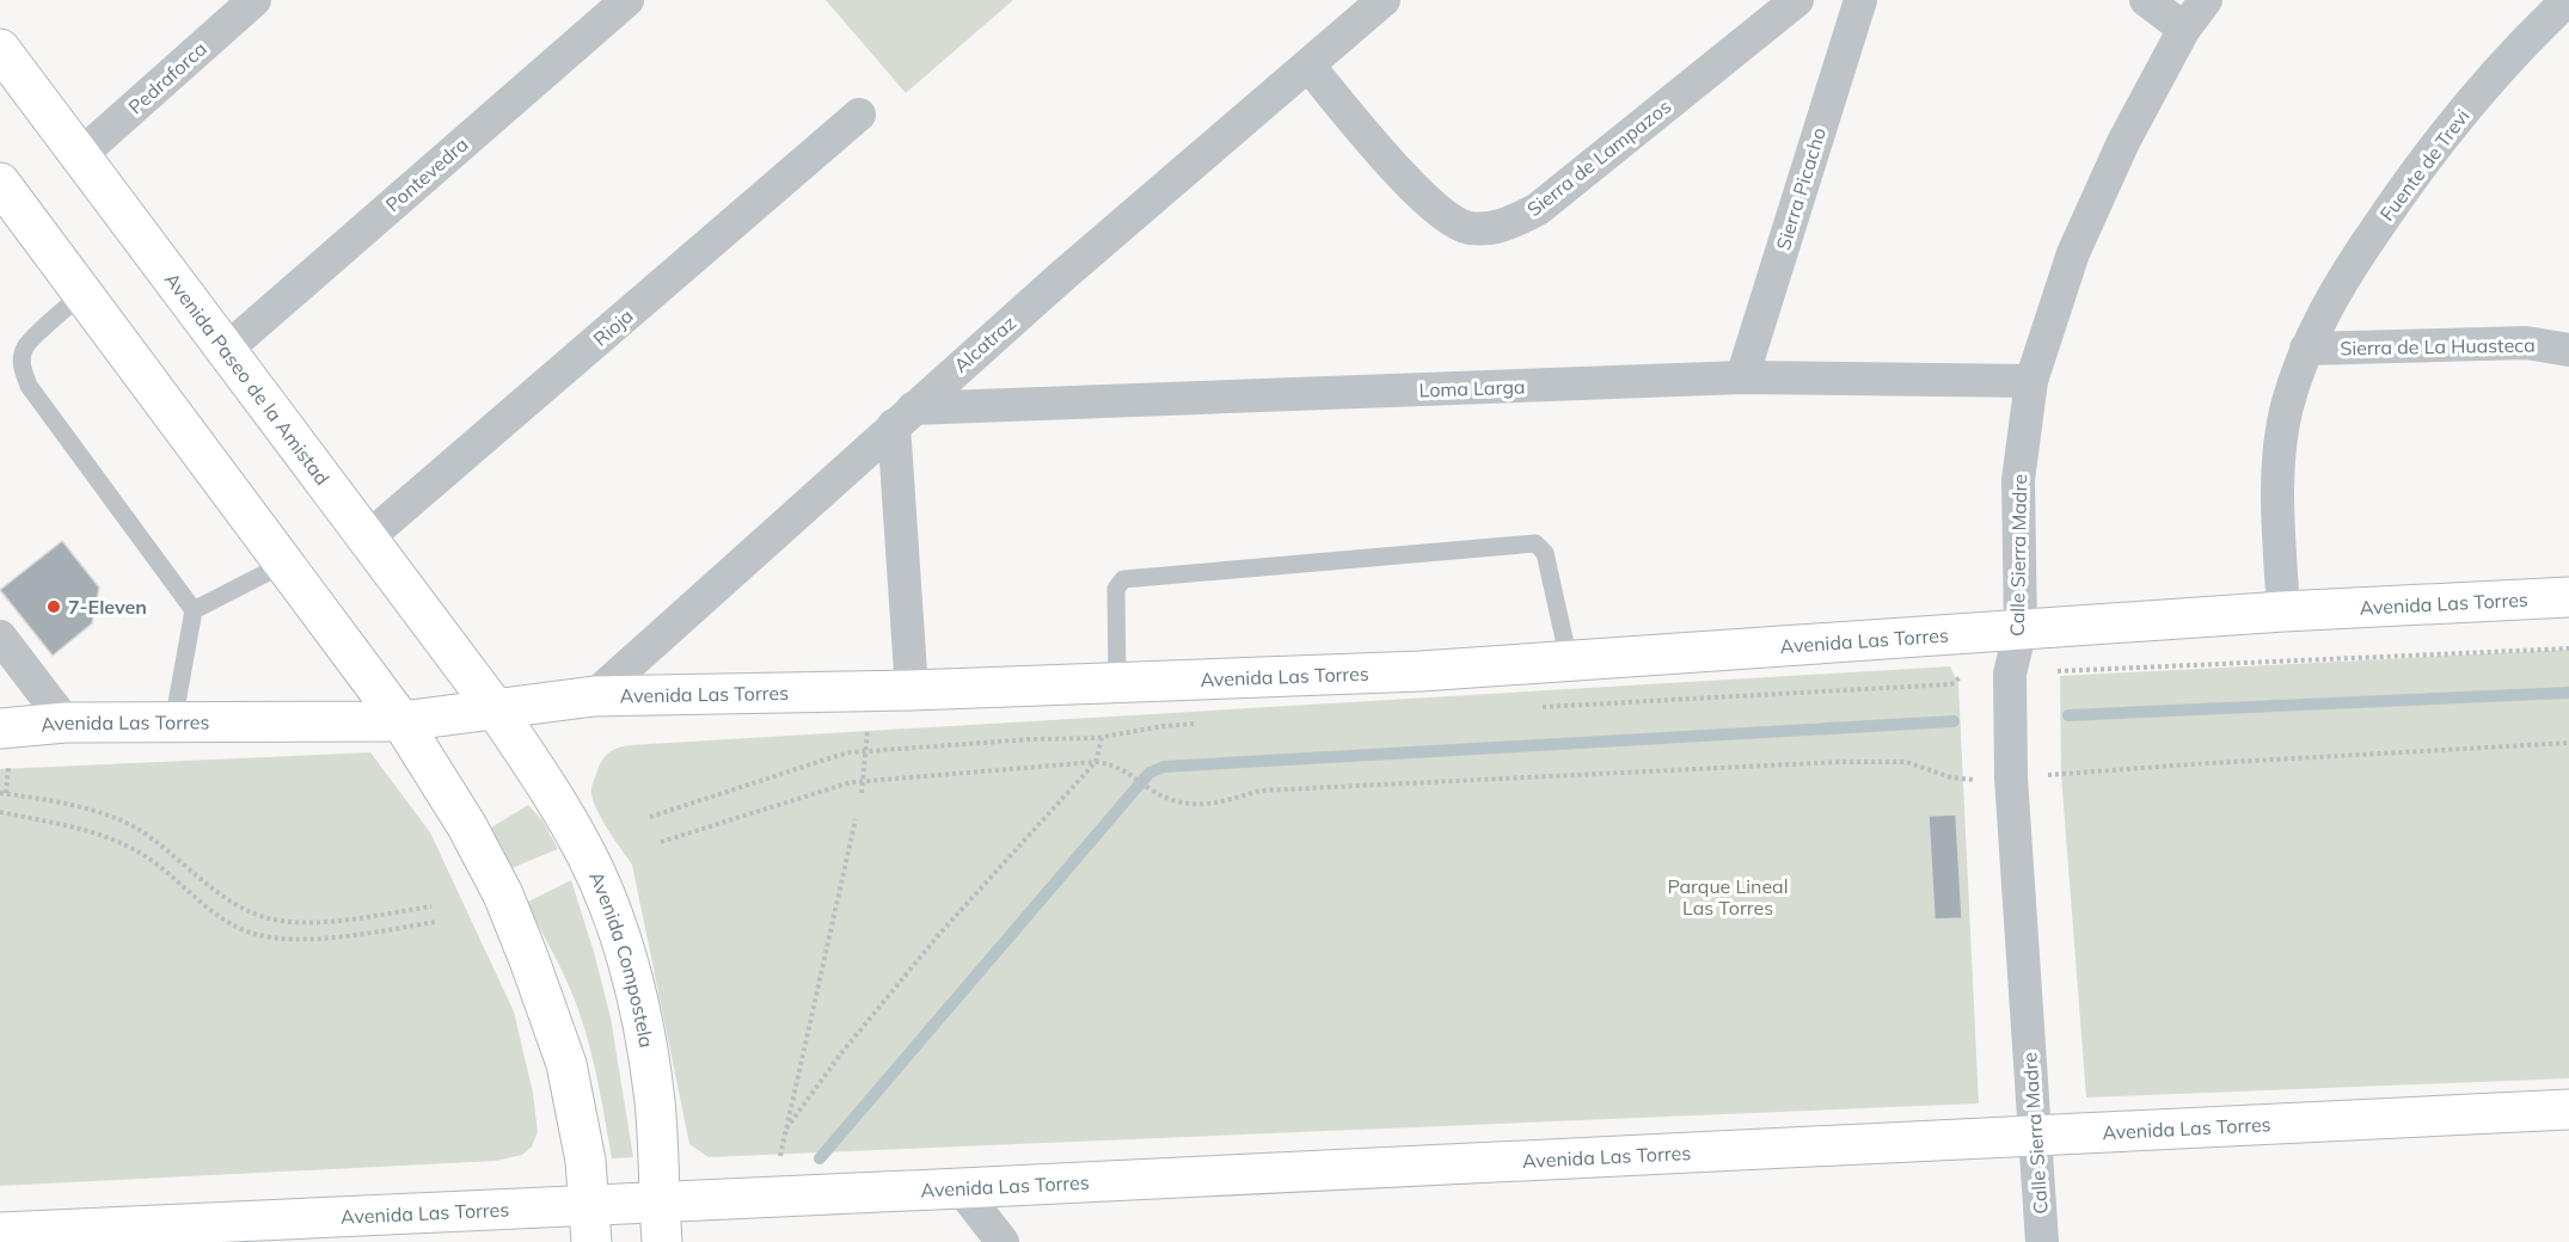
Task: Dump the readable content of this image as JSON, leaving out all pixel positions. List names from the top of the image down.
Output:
{
  "streets": {
    "street": [
      "Pedraforca",
      "Sierra de Lampazos",
      "Fuente de Trevi",
      "Pontevedra",
      "Sierra Picacho",
      "Rioja",
      "Alcatraz",
      "Sierra de La Huasteca",
      "Avenida Paseo de la Amistad",
      "Loma Larga",
      "Calle Sierra Madre",
      "Avenida Las Torres",
      "Avenida Compostela"
    ]
  },
  "crossings": [
    ["Pedraforca", "Avenida Paseo de la Amistad"],
    ["Sierra de Lampazos", "Alcatraz"],
    ["Fuente de Trevi", "Sierra de La Huasteca"],
    ["Fuente de Trevi", "Avenida Las Torres"],
    ["Pontevedra", "Avenida Paseo de la Amistad"],
    ["Sierra Picacho", "Loma Larga"],
    ["Rioja", "Avenida Paseo de la Amistad"],
    ["Alcatraz", "Loma Larga"],
    ["Alcatraz", "Avenida Las Torres"],
    ["Avenida Paseo de la Amistad", "Avenida Las Torres"],
    ["Avenida Paseo de la Amistad", "Avenida Compostela"],
    ["Loma Larga", "Calle Sierra Madre"],
    ["Calle Sierra Madre", "Avenida Las Torres"],
    ["Avenida Las Torres", "Avenida Compostela"]
  ],
  "parks": ["Parque Lineal Las Torres"],
  "places": ["7-Eleven"]
}
